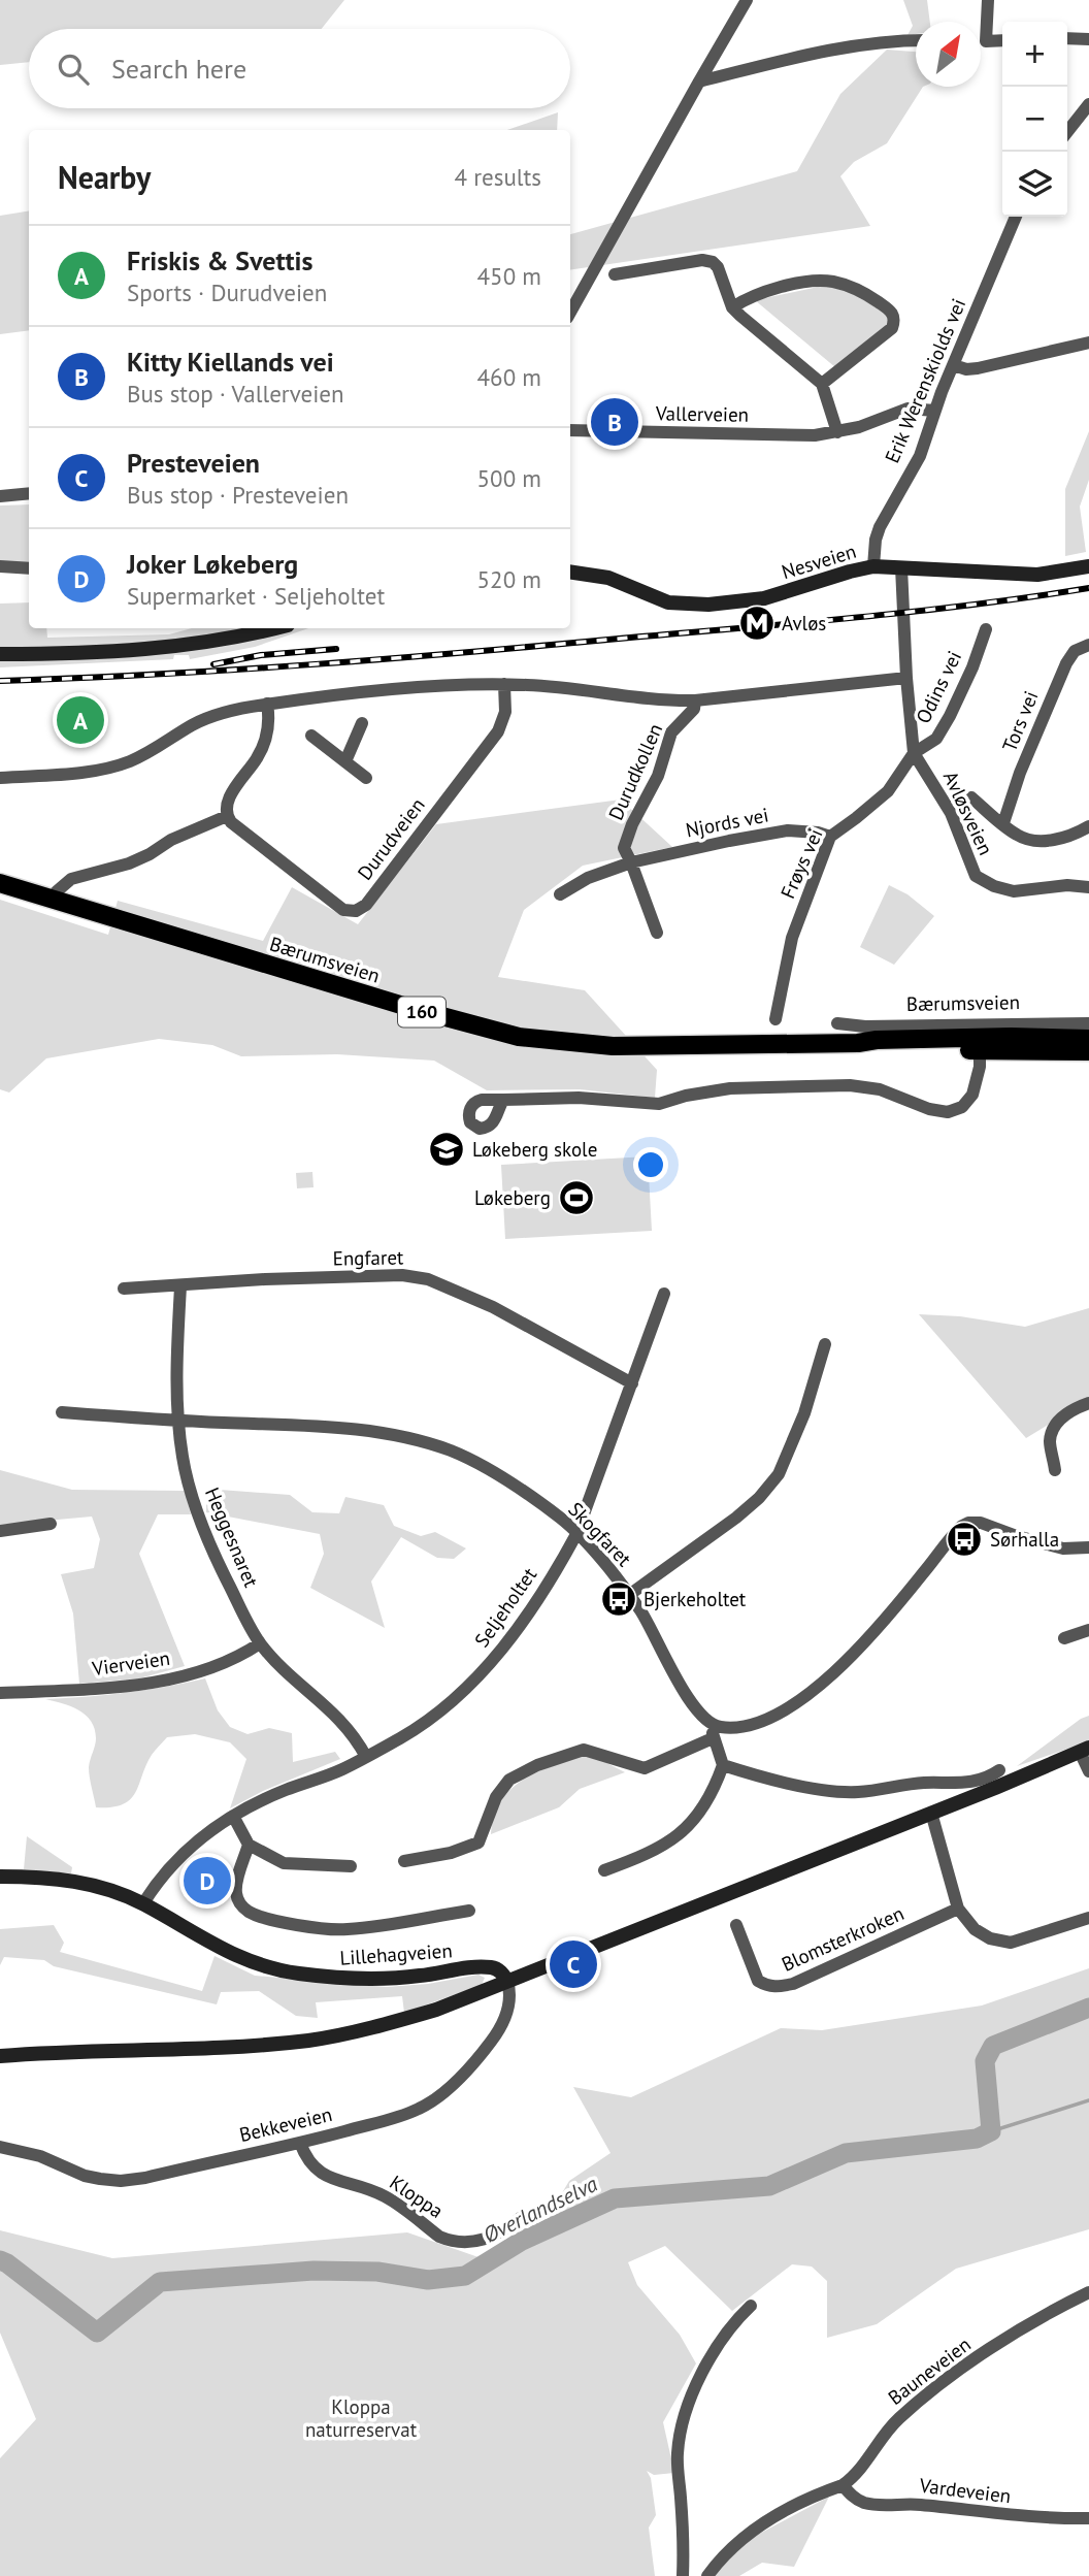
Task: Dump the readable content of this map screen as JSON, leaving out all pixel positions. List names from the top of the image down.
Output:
{
  "streets": {
    "main road": ["Bærumsveien", "160"],
    "street": [
      "Erik Werenskiolds vei",
      "Vallerveien",
      "Nesveien",
      "Odins vei",
      "Tors vei",
      "Durudkollen",
      "Avløsveien",
      "Njords vei",
      "Durudveien",
      "Frøys vei",
      "Engfaret",
      "Skogfaret",
      "Heggesnaret",
      "Seljeholtet",
      "Vierveien",
      "Blomsterkroken",
      "Lillehagveien",
      "Bekkeveien",
      "Kloppa",
      "Bauneveien",
      "Vardeveien"
    ]
  },
  "crossings": [
    ["Erik Werenskiolds vei", "Vallerveien"],
    ["Erik Werenskiolds vei", "Nesveien"],
    ["Nesveien", "Avløsveien"],
    ["Odins vei", "Avløsveien"],
    ["Odins vei", "Frøys vei"],
    ["Durudkollen", "Njords vei"],
    ["Avløsveien", "Frøys vei"],
    ["Njords vei", "Frøys vei"],
    ["Engfaret", "Heggesnaret"],
    ["Engfaret", "Seljeholtet"],
    ["Skogfaret", "Heggesnaret"],
    ["Skogfaret", "Seljeholtet"],
    ["Heggesnaret", "Seljeholtet"],
    ["Heggesnaret", "Vierveien"],
    ["Seljeholtet", "Lillehagveien"],
    ["Lillehagveien", "Bekkeveien"],
    ["Bekkeveien", "Kloppa"],
    ["Bauneveien", "Vardeveien"]
  ],
  "water": ["Øverlandselva"],
  "parks": ["Kloppa naturreservat"],
  "places": {
    "metro station": ["Avløs"],
    "school or university": ["Løkeberg skole"],
    "sports": ["Løkeberg"],
    "bus stop": ["Sørhalla", "Bjerkeholtet"]
  },
  "north": "top right",
  "page": {
    "map_buttons": ["+", "−"],
    "search": "Search here",
    "heading": ["Nearby", "4 results"],
    "list": [
      {
        "mark": "A",
        "name": "Friskis & Svettis",
        "note": "Sports · Durudveien",
        "value": "450 m"
      },
      {
        "mark": "B",
        "name": "Kitty Kiellands vei",
        "note": "Bus stop · Vallerveien",
        "value": "460 m"
      },
      {
        "mark": "C",
        "name": "Presteveien",
        "note": "Bus stop · Presteveien",
        "value": "500 m"
      },
      {
        "mark": "D",
        "name": "Joker Løkeberg",
        "note": "Supermarket · Seljeholtet",
        "value": "520 m"
      }
    ],
    "pins": [
      "B",
      "A",
      "D",
      "C"
    ]
  }
}
